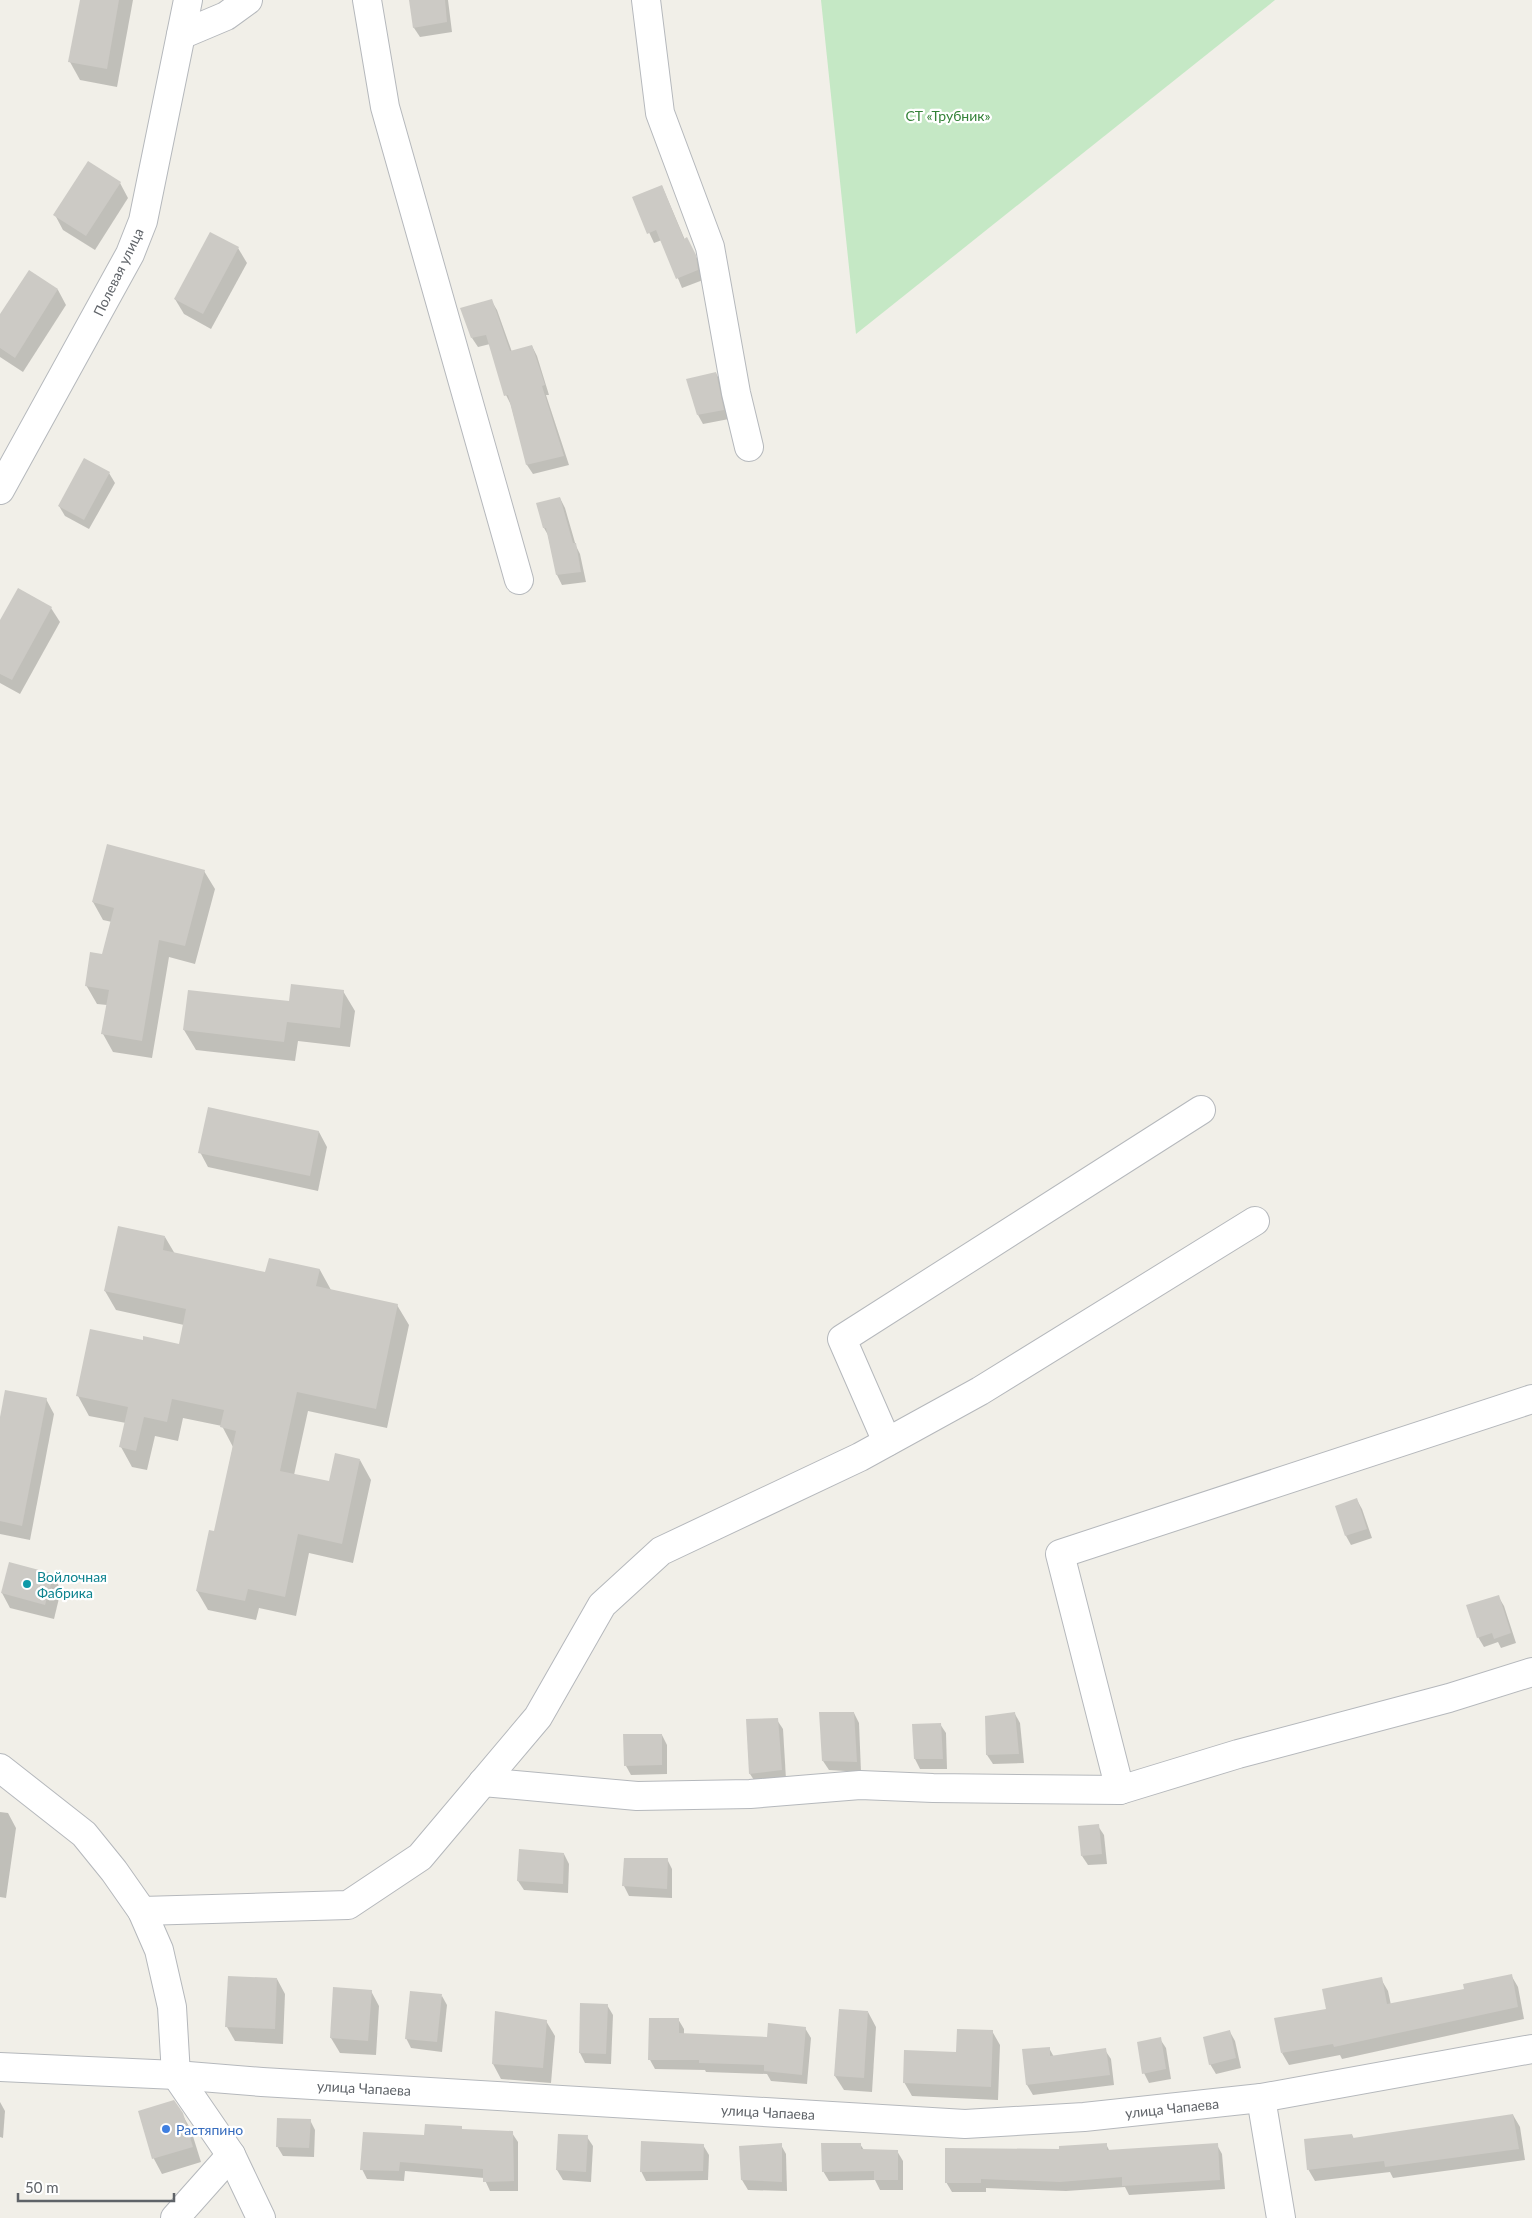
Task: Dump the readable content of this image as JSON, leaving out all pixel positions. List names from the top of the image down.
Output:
{
  "streets": {
    "street": ["Полевая улица", "улица Чапаева"]
  },
  "parks": ["СТ «Трубник»"],
  "places": ["Войлочная Фабрика", "Растяпино"],
  "scale_bar": "50 m"
}
